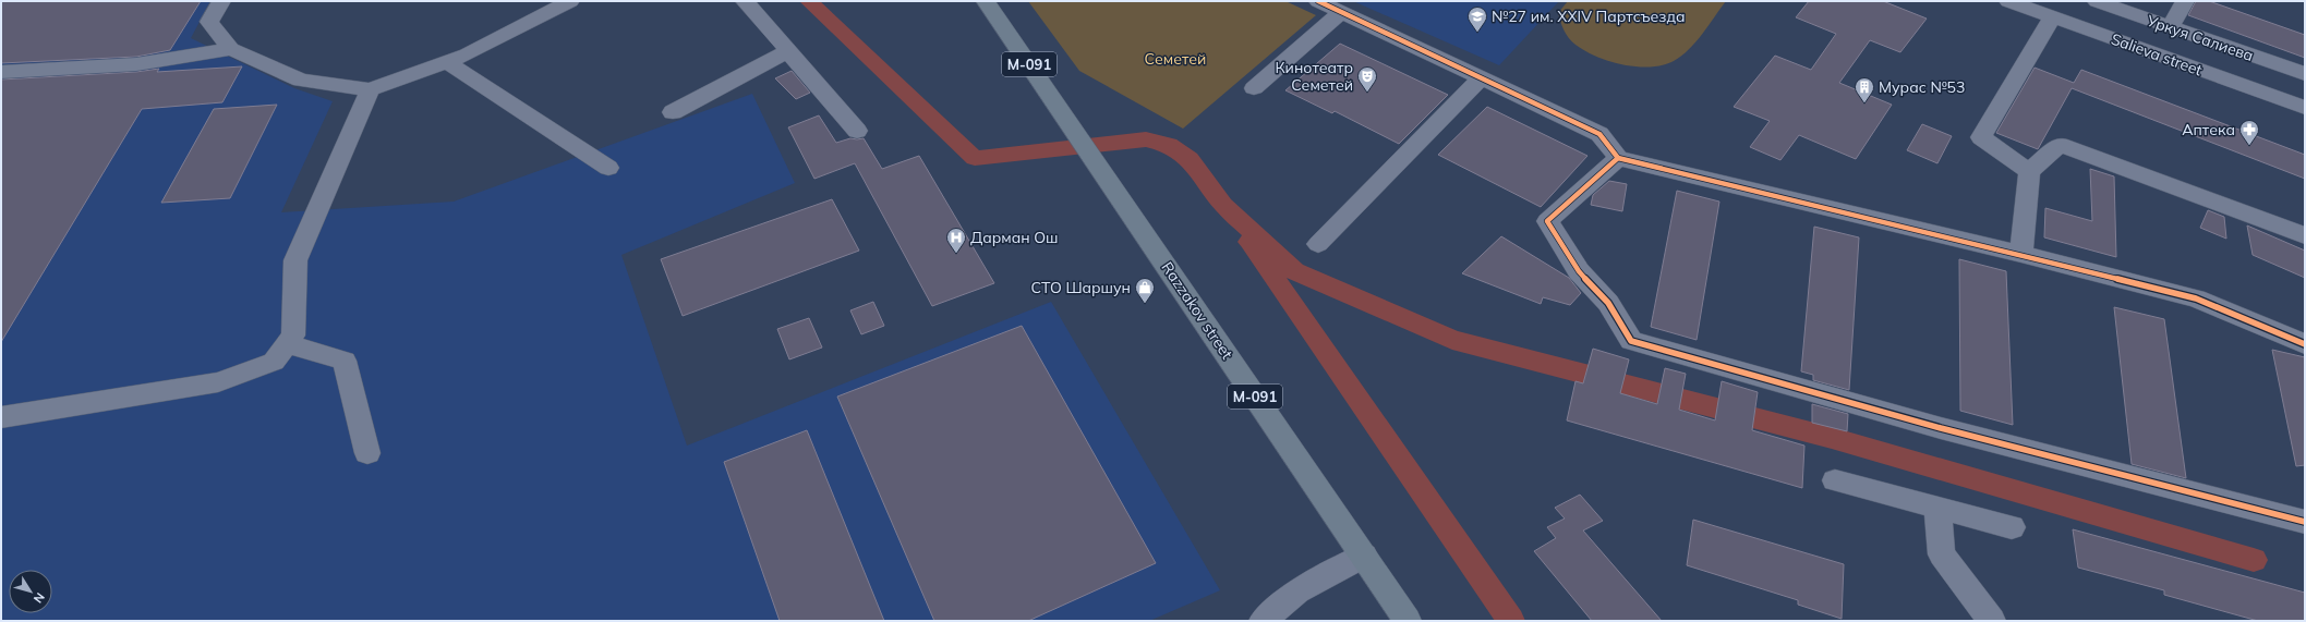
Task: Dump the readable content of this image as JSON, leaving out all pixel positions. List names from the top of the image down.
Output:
{
  "streets": {
    "main road": ["М-091", "Razzakov street"],
    "street": ["Уркуя Салиева", "Salieva street"]
  },
  "parks": ["Семетей"],
  "places": {
    "school or university": ["№27 им. XXIV Партсъезда"],
    "theatre": ["Кинотеатр Семетей"],
    "building": ["Мурас №53"],
    "pharmacy": ["Аптека"],
    "hospital": ["Дарман Ош"],
    "shop": ["СТО Шаршун"]
  },
  "north": "bottom right"
}
